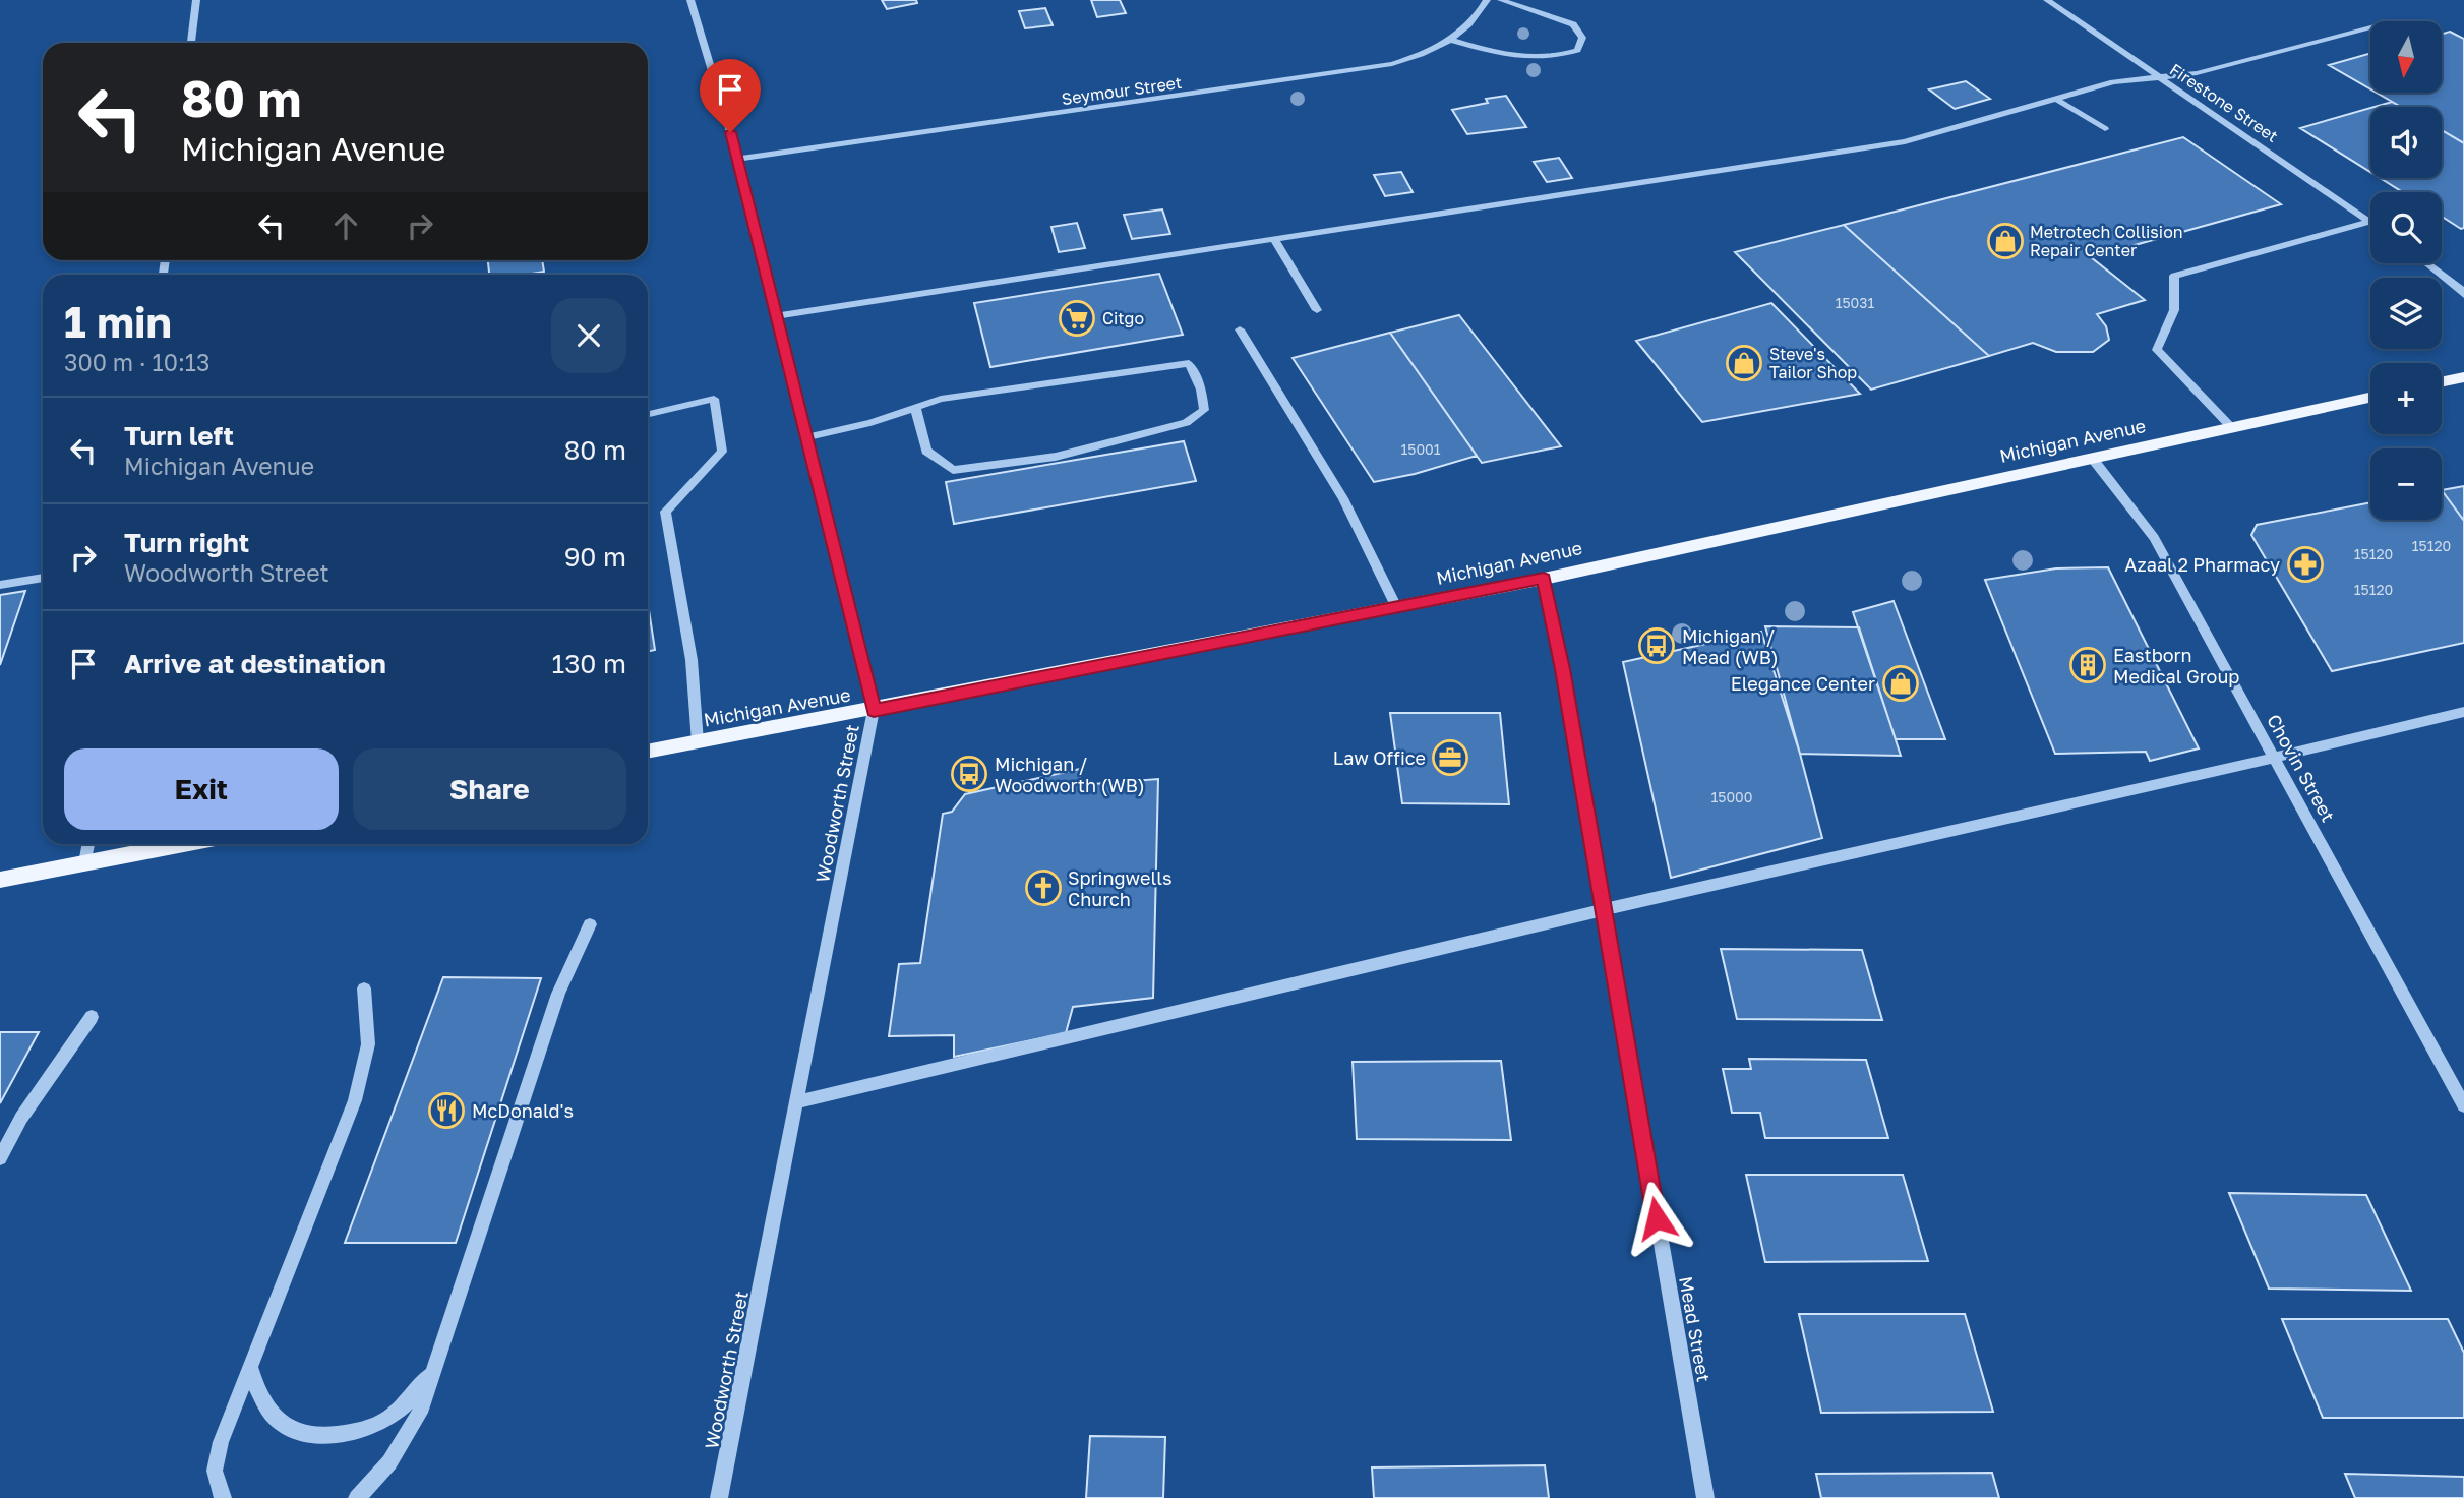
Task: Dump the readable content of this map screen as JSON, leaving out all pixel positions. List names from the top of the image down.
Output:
{
  "streets": {
    "main road": ["Michigan Avenue"],
    "street": [
      "Seymour Street",
      "Firestone Street",
      "Chovin Street",
      "Woodworth Street",
      "Mead Street"
    ]
  },
  "crossings": [
    ["Seymour Street", "Woodworth Street"],
    ["Michigan Avenue", "Chovin Street"],
    ["Michigan Avenue", "Woodworth Street"],
    ["Michigan Avenue", "Mead Street"]
  ],
  "places": {
    "shop": ["Metrotech Collision Repair Center", "Steve's Tailor Shop", "Elegance Center"],
    "supermarket": ["Citgo"],
    "pharmacy": ["Azaal 2 Pharmacy"],
    "bus stop": ["Michigan / Mead (WB)", "Michigan / Woodworth (WB)"],
    "building": ["Eastborn Medical Group"],
    "office": ["Law Office"],
    "church": ["Springwells Church"],
    "restaurant": ["McDonald's"]
  },
  "house_numbers": [
    "15031",
    "15001",
    "15120",
    "15120",
    "15120",
    "15000"
  ],
  "north": "bottom",
  "page": {
    "map_buttons": ["+", "−"],
    "turn": ["80 m", "Michigan Avenue"],
    "heading": ["1 min", "300 m · 10:13"],
    "list": [
      {
        "name": "Turn left",
        "note": "Michigan Avenue",
        "value": "80 m"
      },
      {
        "name": "Turn right",
        "note": "Woodworth Street",
        "value": "90 m"
      },
      {
        "name": "Arrive at destination",
        "value": "130 m"
      }
    ],
    "buttons": ["Exit", "Share"]
  }
}
